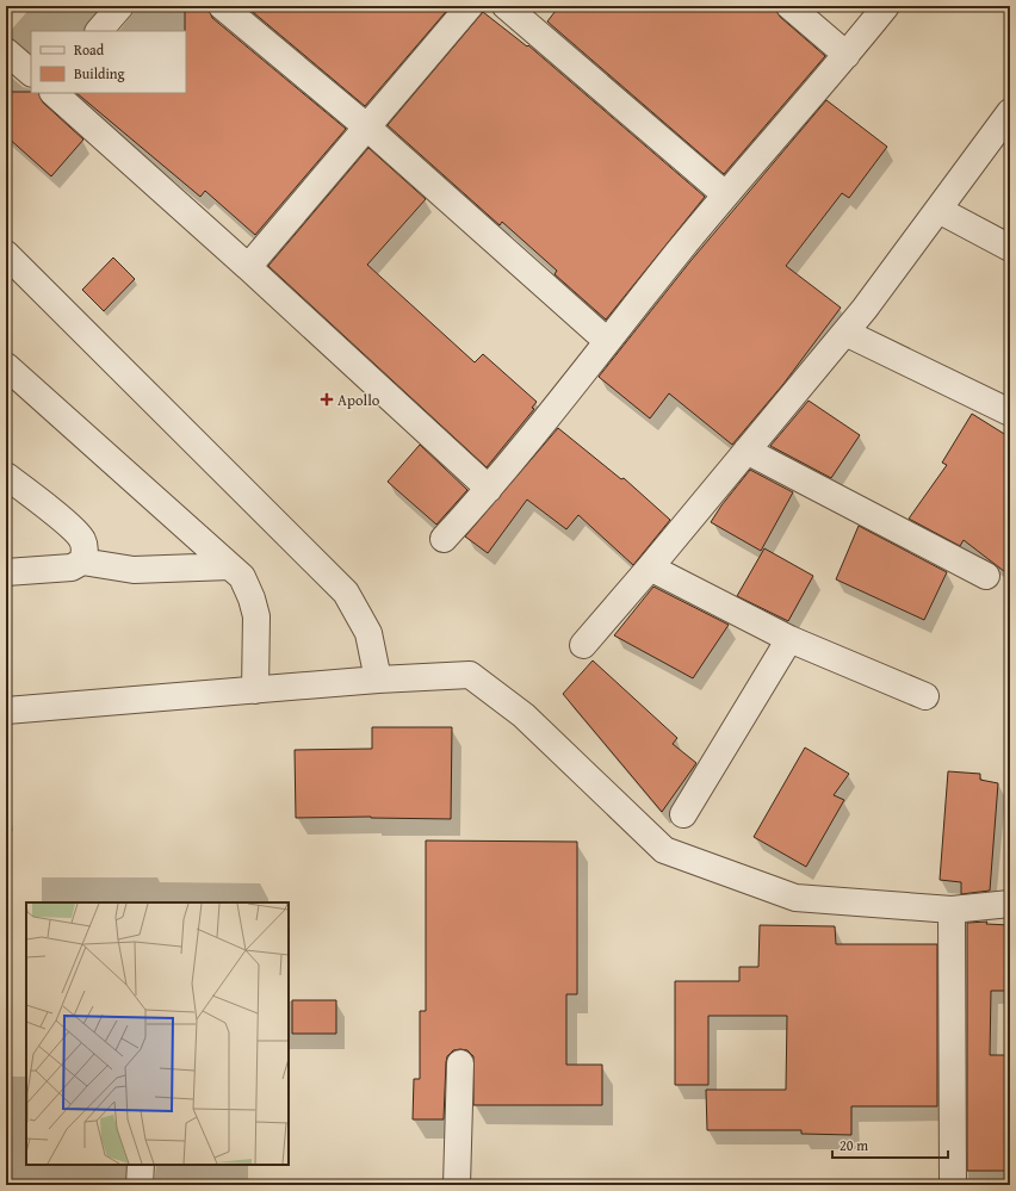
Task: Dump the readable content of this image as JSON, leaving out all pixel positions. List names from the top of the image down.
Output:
{
  "places": {
    "health": ["Apollo"]
  },
  "legend": ["Road", "Building"],
  "scale_bar": "20 m"
}
